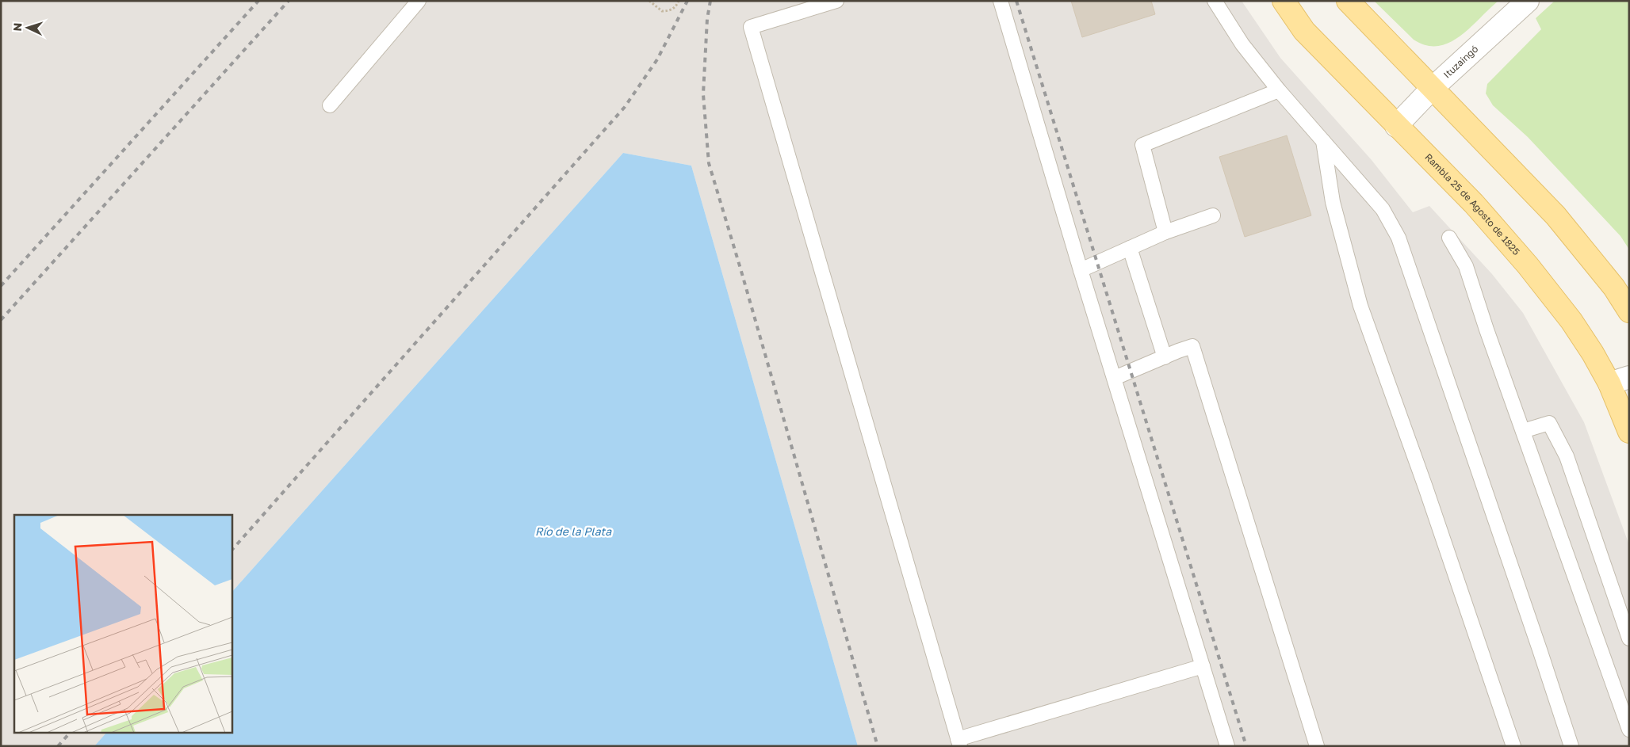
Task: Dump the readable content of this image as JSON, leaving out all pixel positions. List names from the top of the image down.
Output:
{
  "streets": {
    "main road": ["Rambla 25 de Agosto de 1825"],
    "street": ["Ituzaingó"]
  },
  "crossings": [
    ["Ituzaingó", "Rambla 25 de Agosto de 1825"]
  ],
  "water": ["Río de la Plata"],
  "north": "left"
}
